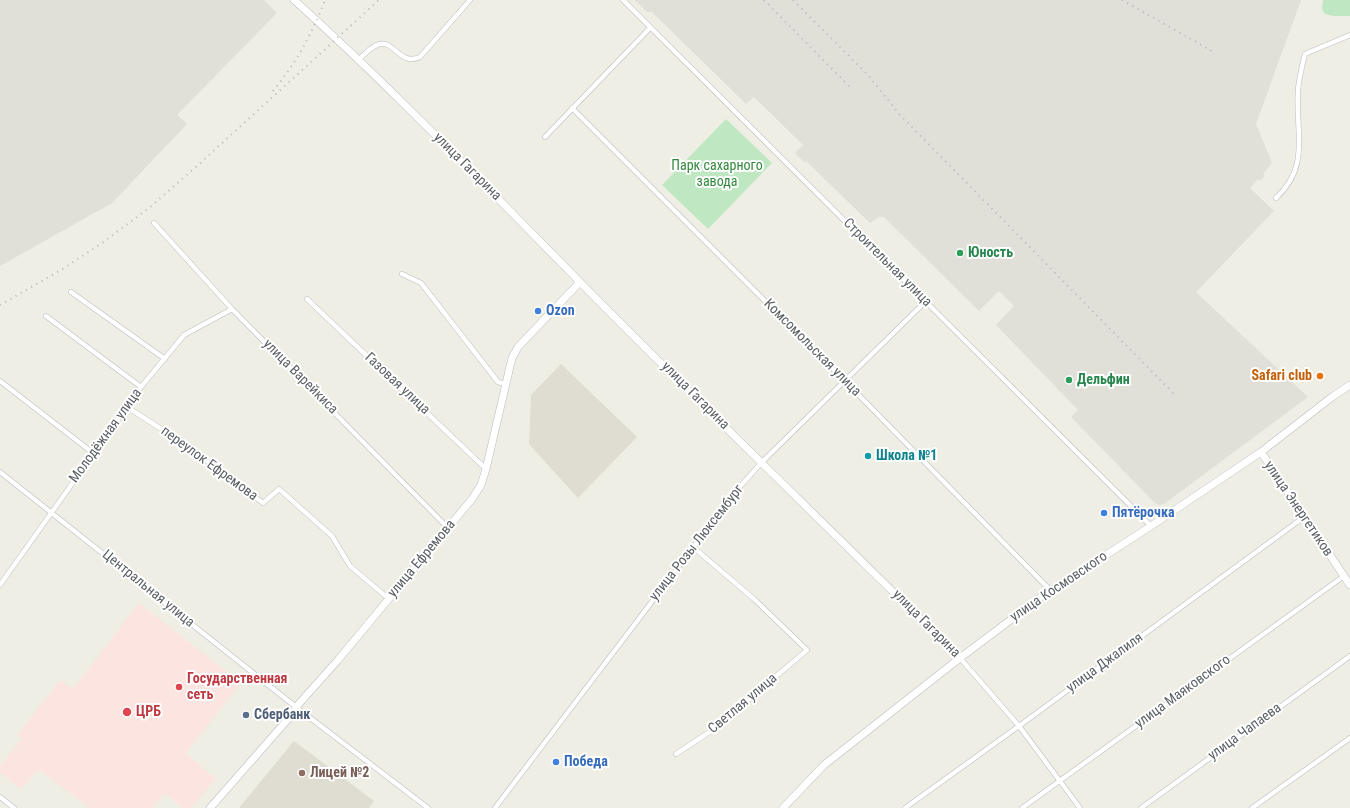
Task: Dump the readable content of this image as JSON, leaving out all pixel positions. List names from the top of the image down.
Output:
{
  "streets": {
    "street": [
      "улица Гагарина",
      "Строительная улица",
      "Комсомольская улица",
      "улица Варейкиса",
      "Газовая улица",
      "Молодёжная улица",
      "переулок Ефремова",
      "улица Энергетиков",
      "улица Розы Люксембург",
      "улица Ефремова",
      "улица Космовского",
      "Центральная улица",
      "улица Джалиля",
      "улица Маяковского",
      "Светлая улица",
      "улица Чапаева"
    ]
  },
  "crossings": [
    ["улица Гагарина", "улица Розы Люксембург"],
    ["улица Гагарина", "улица Ефремова"],
    ["улица Гагарина", "улица Космовского"],
    ["улица Гагарина", "улица Джалиля"],
    ["улица Гагарина", "улица Маяковского"],
    ["Строительная улица", "улица Розы Люксембург"],
    ["Строительная улица", "улица Космовского"],
    ["Комсомольская улица", "улица Розы Люксембург"],
    ["Комсомольская улица", "улица Космовского"],
    ["улица Варейкиса", "Молодёжная улица"],
    ["улица Варейкиса", "улица Ефремова"],
    ["Газовая улица", "улица Ефремова"],
    ["Молодёжная улица", "переулок Ефремова"],
    ["Молодёжная улица", "Центральная улица"],
    ["переулок Ефремова", "улица Ефремова"],
    ["улица Энергетиков", "улица Космовского"],
    ["улица Энергетиков", "улица Джалиля"],
    ["улица Энергетиков", "улица Маяковского"],
    ["улица Розы Люксембург", "Светлая улица"],
    ["улица Ефремова", "Центральная улица"]
  ],
  "parks": ["Парк сахарного завода"],
  "places": [
    "Юность",
    "Ozon",
    "Safari club",
    "Дельфин",
    "Школа №1",
    "Пятёрочка",
    "Государственная сеть",
    "ЦРБ",
    "Сбербанк",
    "Победа",
    "Лицей №2"
  ]
}
